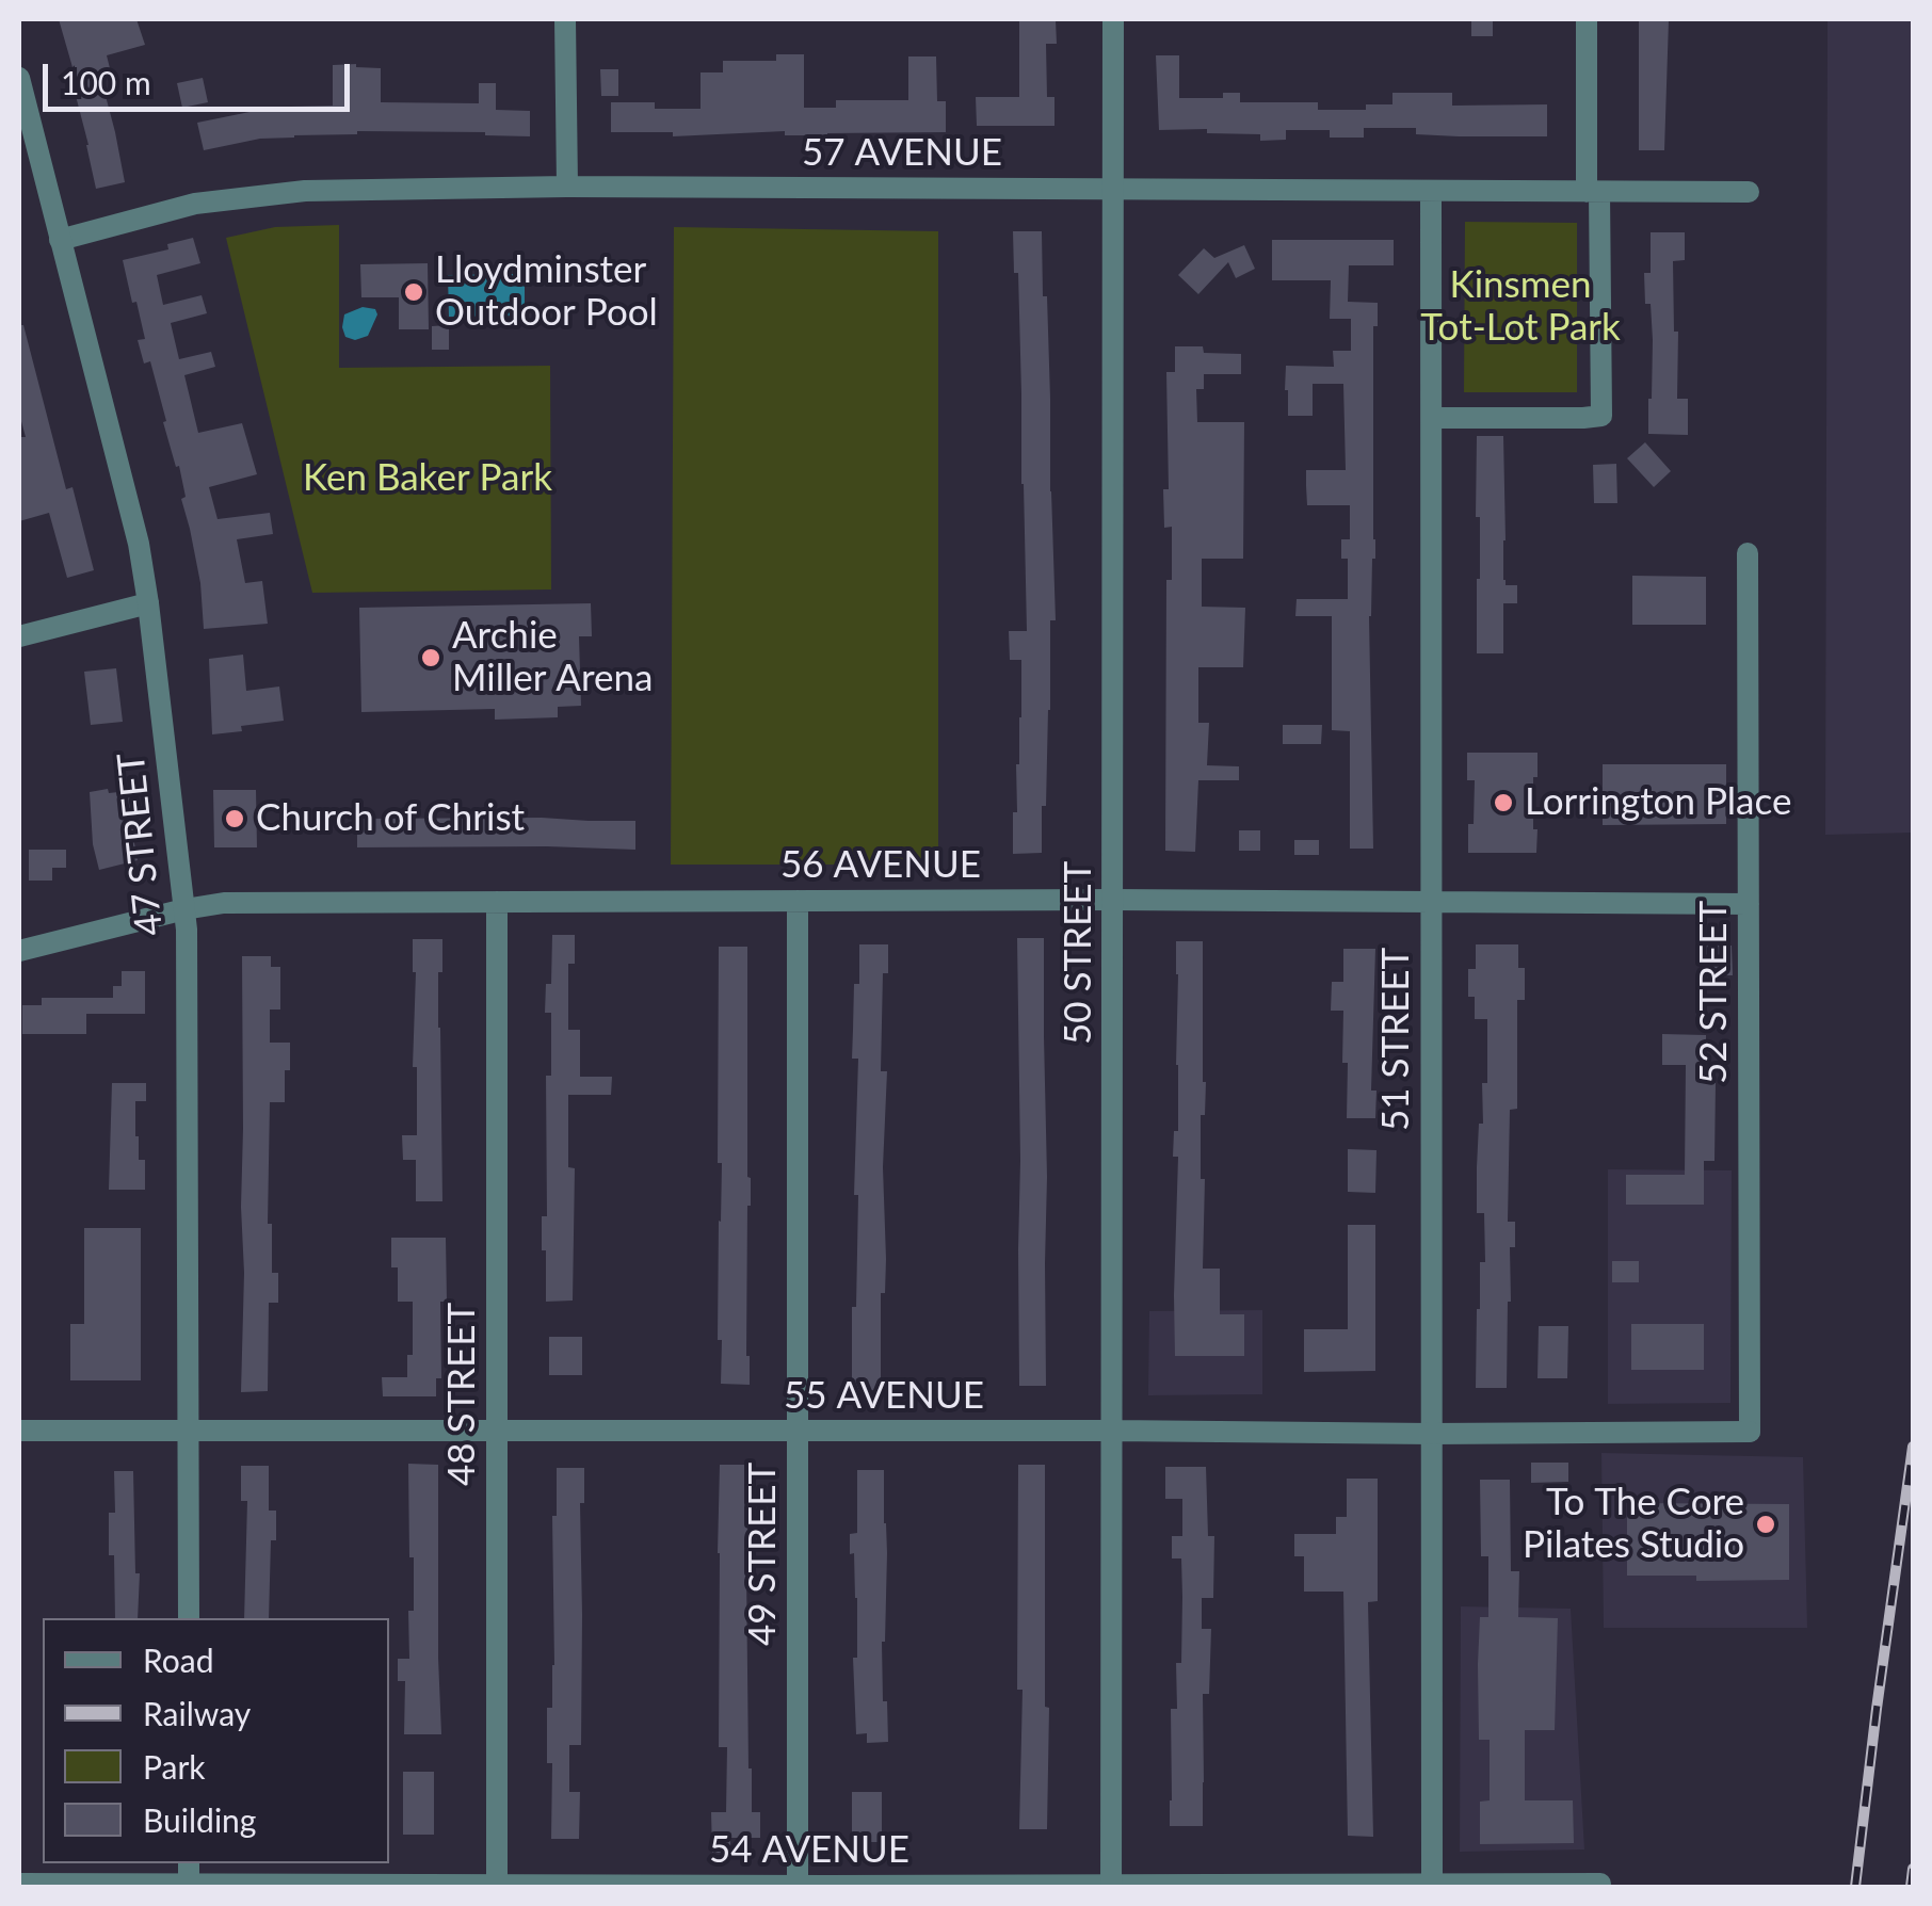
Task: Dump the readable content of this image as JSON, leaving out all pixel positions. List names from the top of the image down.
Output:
{
  "streets": {
    "street": [
      "57 AVENUE",
      "47 STREET",
      "56 AVENUE",
      "50 STREET",
      "52 STREET",
      "51 STREET",
      "48 STREET",
      "55 AVENUE",
      "49 STREET",
      "54 AVENUE"
    ]
  },
  "crossings": [
    ["57 AVENUE", "47 STREET"],
    ["57 AVENUE", "50 STREET"],
    ["57 AVENUE", "51 STREET"],
    ["47 STREET", "56 AVENUE"],
    ["47 STREET", "55 AVENUE"],
    ["56 AVENUE", "50 STREET"],
    ["56 AVENUE", "52 STREET"],
    ["56 AVENUE", "51 STREET"],
    ["56 AVENUE", "48 STREET"],
    ["56 AVENUE", "49 STREET"],
    ["50 STREET", "55 AVENUE"],
    ["50 STREET", "54 AVENUE"],
    ["52 STREET", "55 AVENUE"],
    ["51 STREET", "55 AVENUE"],
    ["51 STREET", "54 AVENUE"],
    ["48 STREET", "55 AVENUE"],
    ["48 STREET", "54 AVENUE"],
    ["55 AVENUE", "49 STREET"],
    ["49 STREET", "54 AVENUE"]
  ],
  "parks": ["Kinsmen Tot-Lot Park", "Ken Baker Park"],
  "places": [
    "Lloydminster Outdoor Pool",
    "Archie Miller Arena",
    "Lorrington Place",
    "Church of Christ",
    "To The Core Pilates Studio"
  ],
  "legend": [
    "Road",
    "Railway",
    "Park",
    "Building"
  ],
  "scale_bar": "100 m"
}
